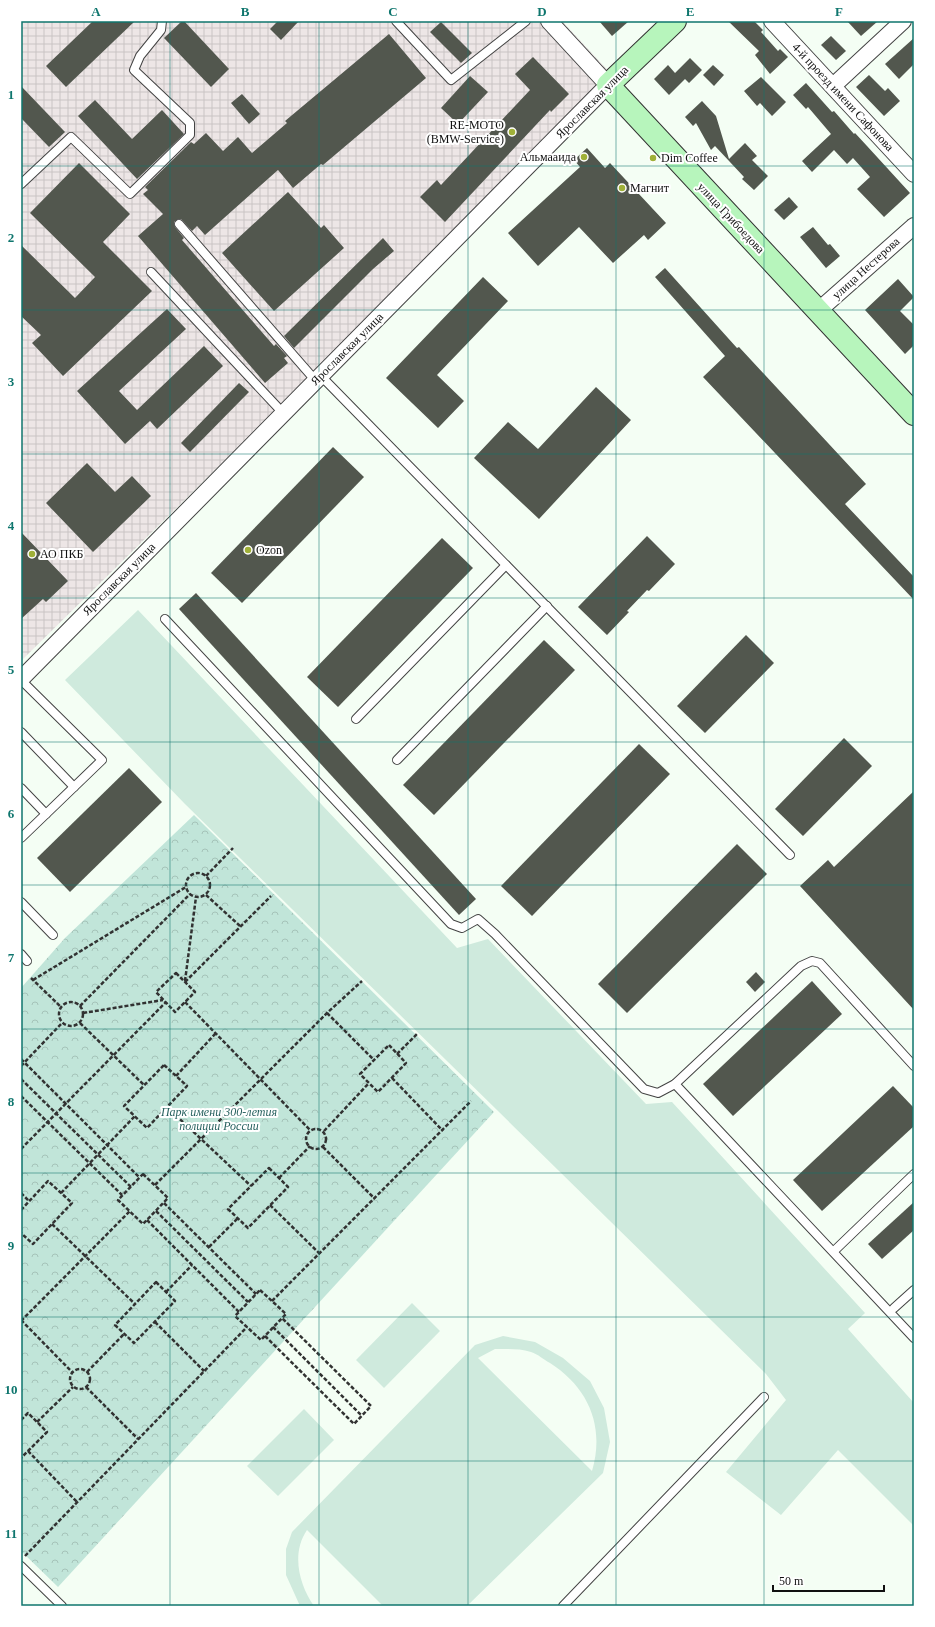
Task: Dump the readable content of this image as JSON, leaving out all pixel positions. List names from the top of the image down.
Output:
{
  "streets": {
    "street": [
      "4-й проезд имени Сафонова",
      "Ярославская улица",
      "улица Грибоедова",
      "улица Нестерова"
    ]
  },
  "crossings": [
    ["Ярославская улица", "улица Грибоедова"],
    ["улица Грибоедова", "улица Нестерова"]
  ],
  "parks": ["Парк имени 300-летия полиции России"],
  "places": [
    "RE-MOTO (BMW-Service)",
    "Альмааида",
    "Dim Coffee",
    "Магнит",
    "Ozon",
    "АО ПКБ"
  ],
  "scale_bar": "50 m",
  "grid": {
    "columns": [
      "A",
      "B",
      "C",
      "D",
      "E",
      "F"
    ],
    "rows": [
      "1",
      "2",
      "3",
      "4",
      "5",
      "6",
      "7",
      "8",
      "9",
      "10",
      "11"
    ]
  }
}
